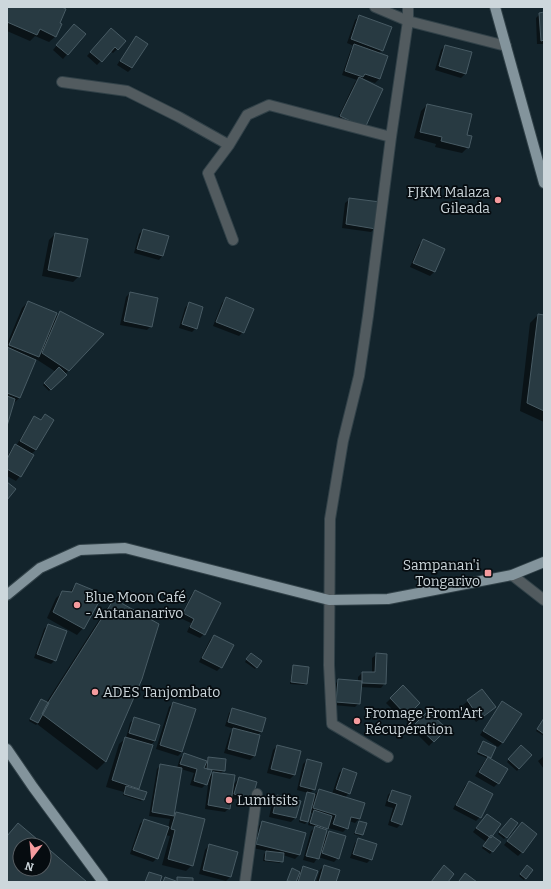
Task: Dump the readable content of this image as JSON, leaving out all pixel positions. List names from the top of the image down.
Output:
{
  "places": {
    "other": [
      "FJKM Malaza Gileada",
      "Blue Moon Café - Antananarivo",
      "ADES Tanjombato",
      "Fromage From'Art Récupération",
      "Lumitsits"
    ],
    "transit": ["Sampanan'i Tongarivo"]
  },
  "north": "bottom"
}
